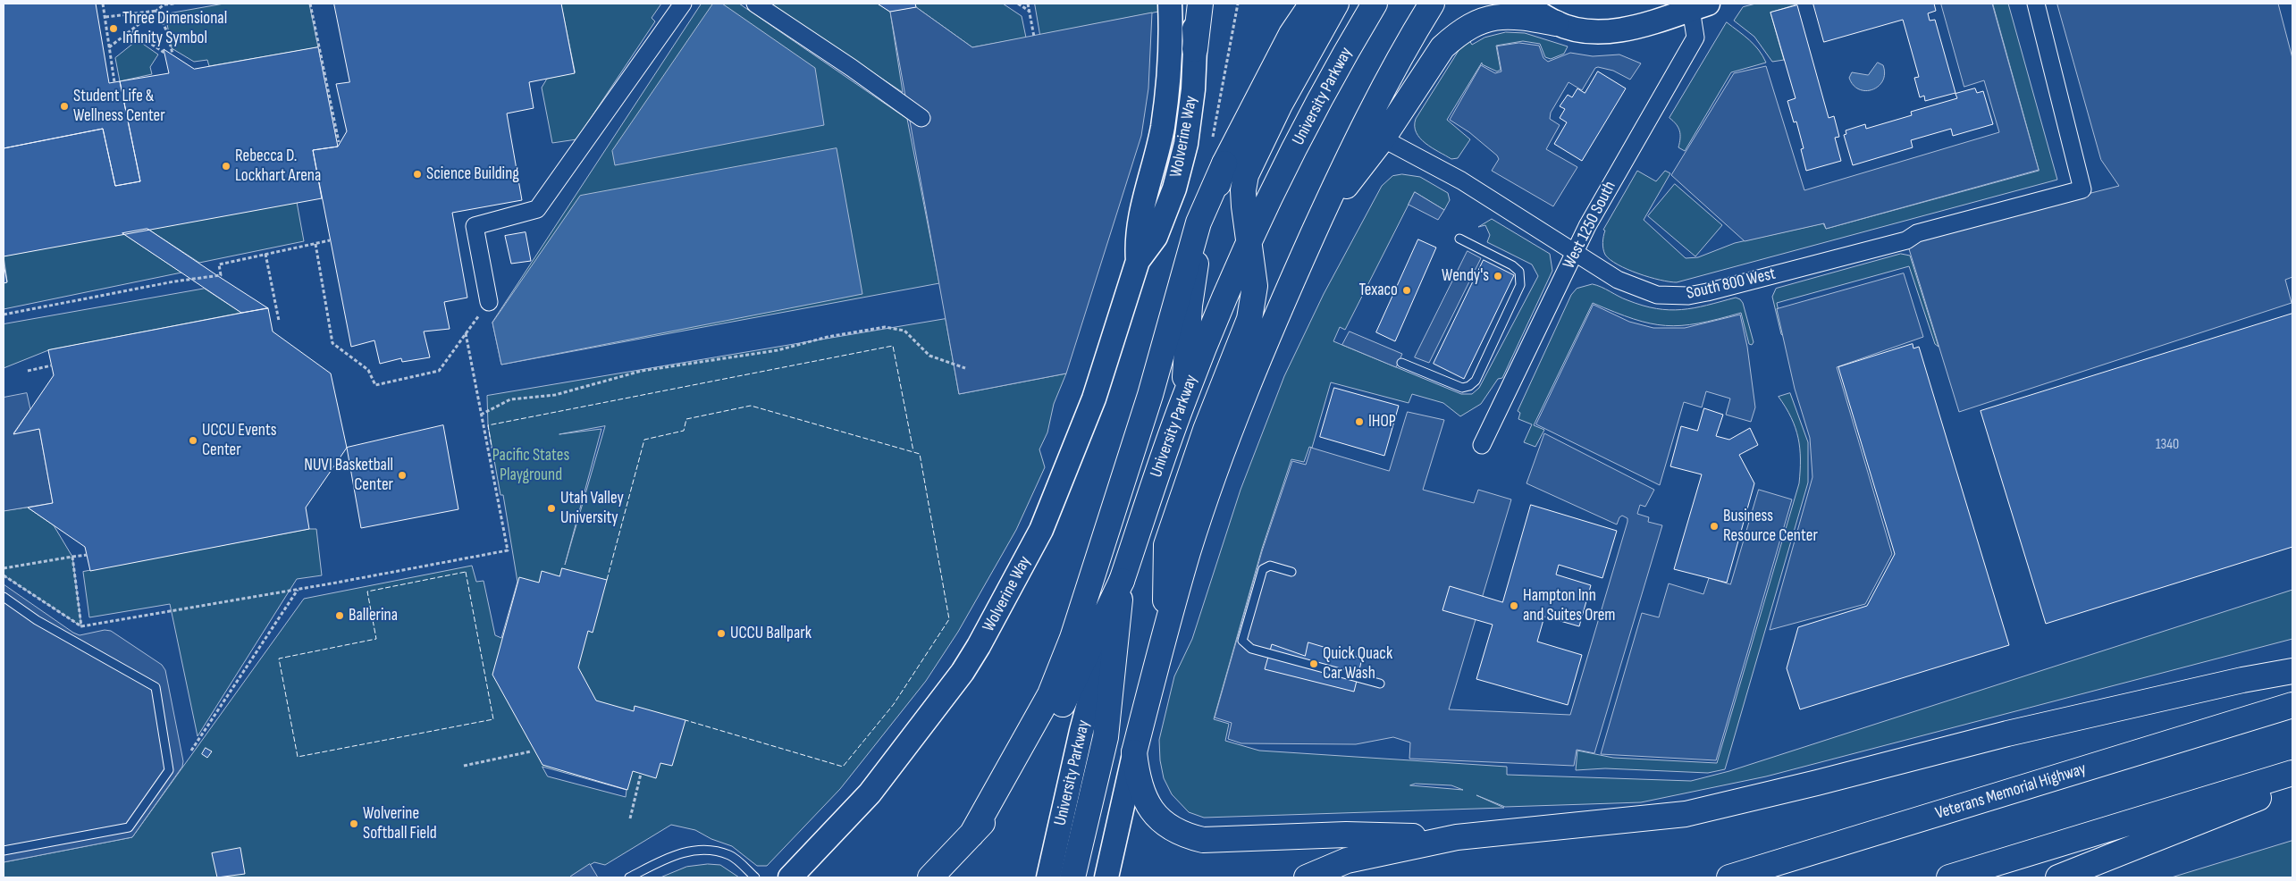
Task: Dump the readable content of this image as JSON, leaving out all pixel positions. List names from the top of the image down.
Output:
{
  "streets": {
    "main road": ["University Parkway", "Wolverine Way", "Veterans Memorial Highway"],
    "street": ["West 1250 South", "South 800 West"]
  },
  "crossings": [
    ["West 1250 South", "South 800 West"]
  ],
  "parks": ["Pacific States Playground"],
  "places": [
    "Three Dimensional Infinity Symbol",
    "Student Life & Wellness Center",
    "Rebecca D. Lockhart Arena",
    "Science Building",
    "Wendy's",
    "Texaco",
    "IHOP",
    "UCCU Events Center",
    "NUVI Basketball Center",
    "Utah Valley University",
    "Business Resource Center",
    "Hampton Inn and Suites Orem",
    "Ballerina",
    "UCCU Ballpark",
    "Quick Quack Car Wash",
    "Wolverine Softball Field"
  ],
  "house_numbers": ["1340"]
}
